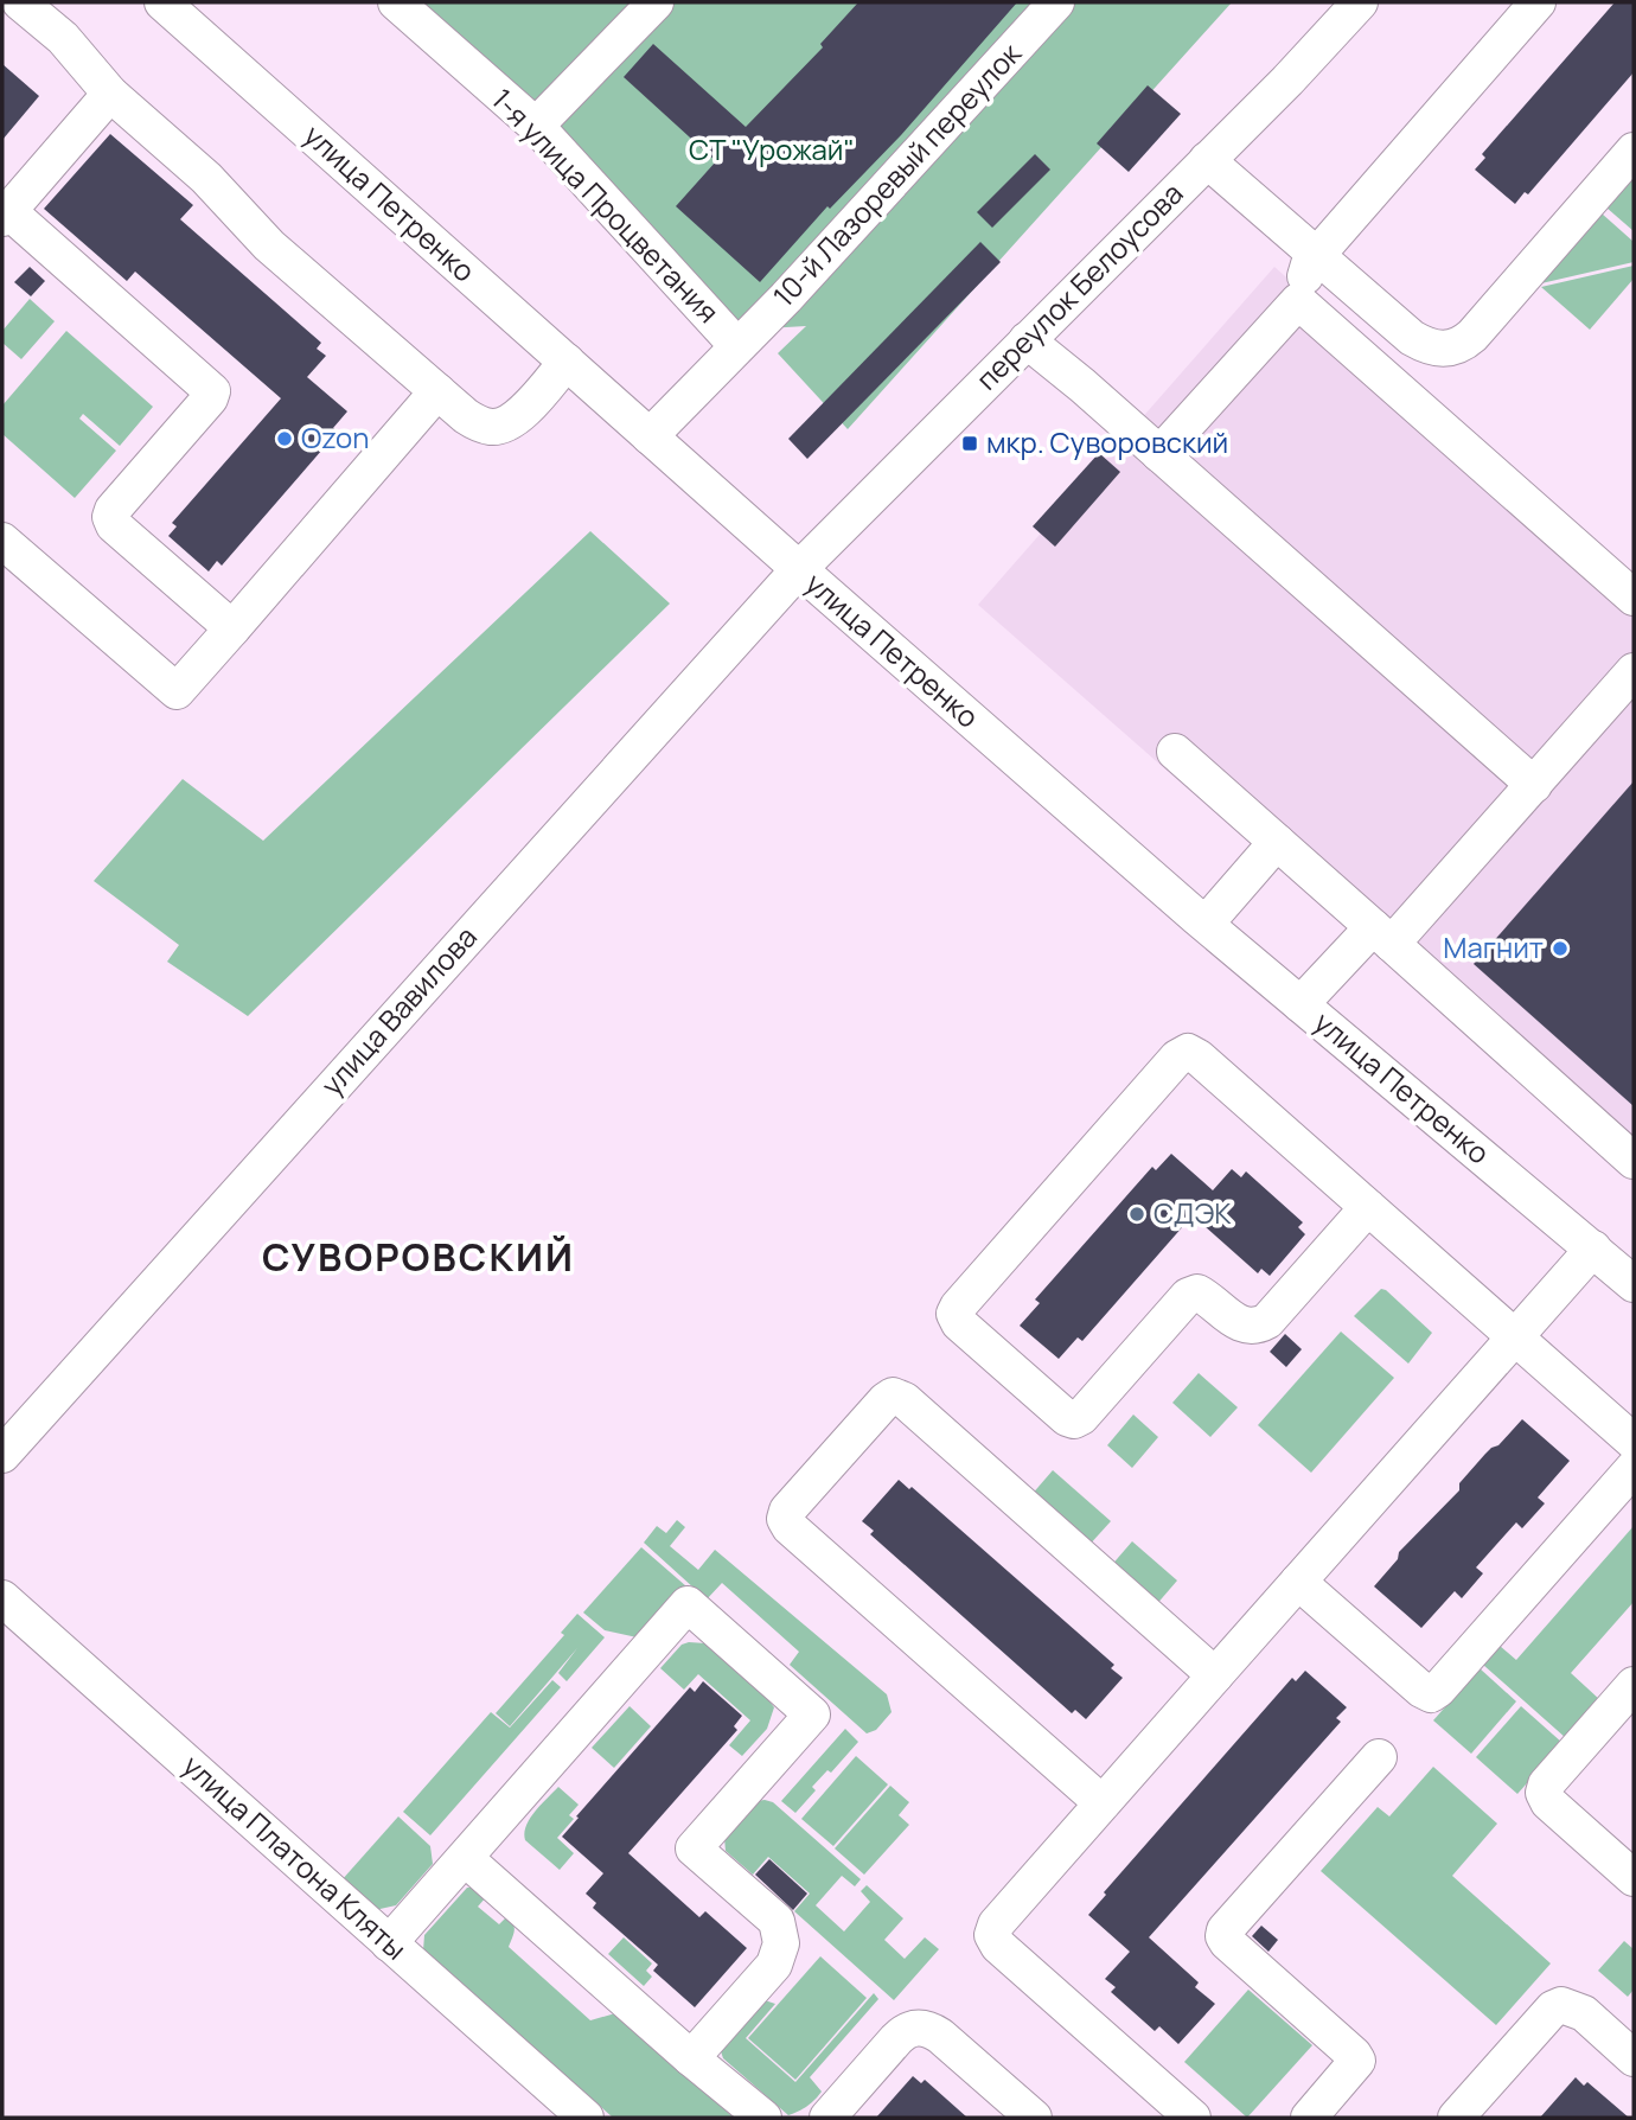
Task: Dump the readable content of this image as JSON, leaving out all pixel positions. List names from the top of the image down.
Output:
{
  "streets": {
    "street": [
      "10-й Лазоревый переулок",
      "улица Петренко",
      "1-я улица Процветания",
      "переулок Белоусова",
      "улица Вавилова",
      "улица Платона Кляты"
    ]
  },
  "crossings": [
    ["10-й Лазоревый переулок", "улица Петренко"],
    ["10-й Лазоревый переулок", "1-я улица Процветания"],
    ["улица Петренко", "переулок Белоусова"],
    ["улица Петренко", "улица Вавилова"],
    ["переулок Белоусова", "улица Вавилова"]
  ],
  "districts": ["СУВОРОВСКИЙ"],
  "parks": ["СТ \"Урожай\""],
  "places": {
    "other": ["Ozon", "Магнит", "СДЭК"],
    "transit": ["мкр. Суворовский"]
  }
}
